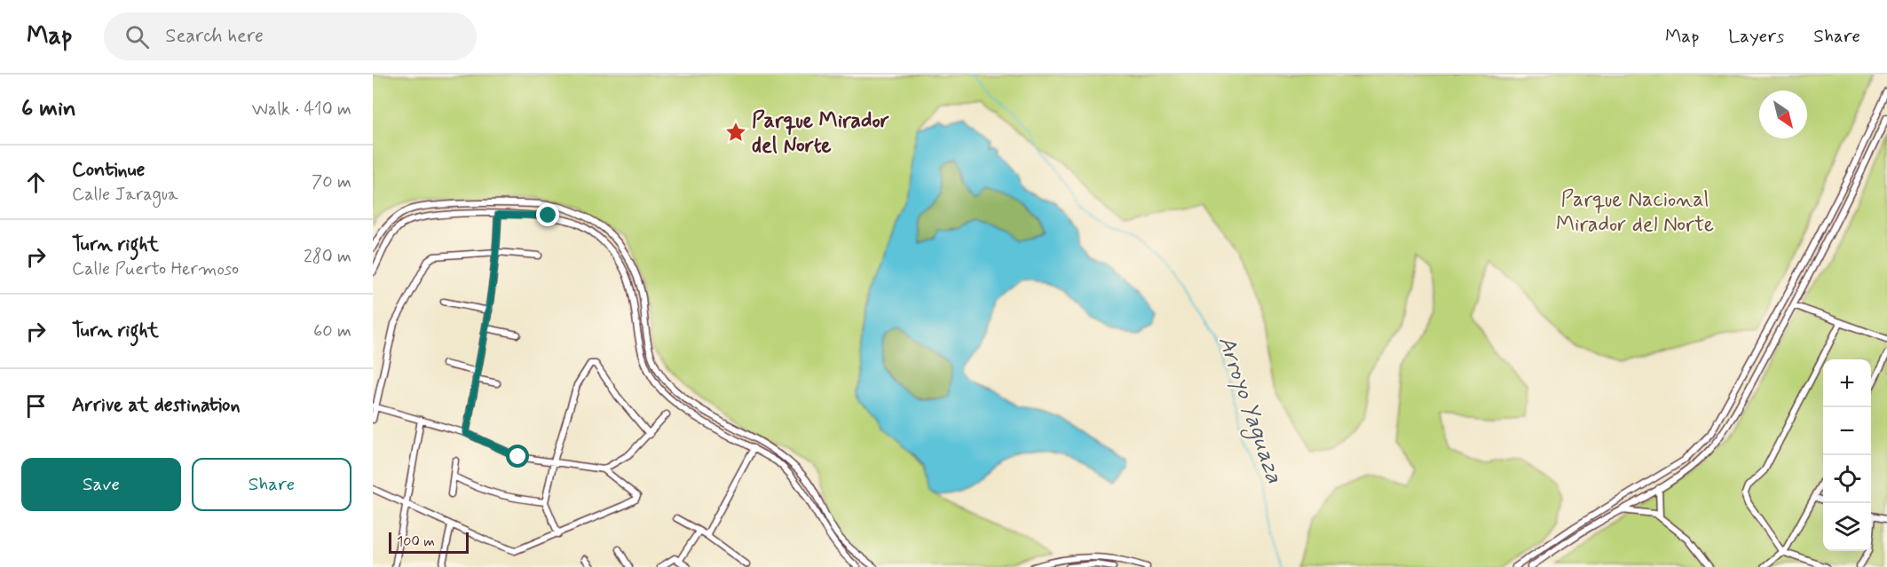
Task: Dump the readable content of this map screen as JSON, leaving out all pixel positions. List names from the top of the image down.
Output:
{
  "water": ["Arroyo Yaguaza"],
  "parks": ["Parque Nacional Mirador del Norte"],
  "places": {
    "place": ["Parque Mirador del Norte"]
  },
  "scale_bar": "100 m",
  "north": "bottom right",
  "page": {
    "header": "Map",
    "search": "Search here",
    "nav": ["Map", "Layers", "Share"],
    "heading": ["6 min", "Walk · 410 m"],
    "list": [
      ["Continue", "Calle Jaragua", "70 m"],
      ["Turn right", "Calle Puerto Hermoso", "280 m"],
      ["Turn right", "60 m"],
      "Arrive at destination"
    ],
    "map_buttons": ["+", "−"],
    "buttons": ["Save", "Share"],
    "scale": "100 m"
  }
}
